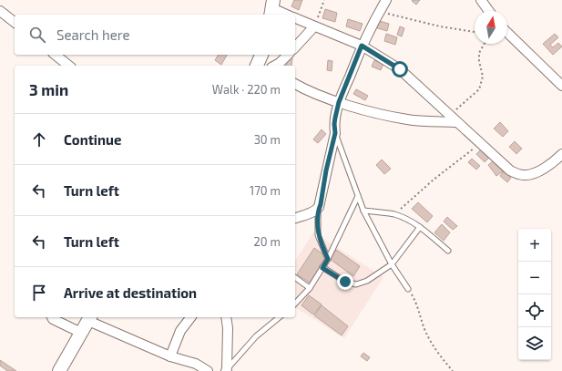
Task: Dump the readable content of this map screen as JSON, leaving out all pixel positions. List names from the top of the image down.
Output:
{
  "north": "top",
  "page": {
    "search": "Search here",
    "heading": ["3 min", "Walk · 220 m"],
    "list": [
      ["Continue", "30 m"],
      ["Turn left", "170 m"],
      ["Turn left", "20 m"],
      "Arrive at destination"
    ],
    "map_buttons": ["+", "−"]
  }
}
